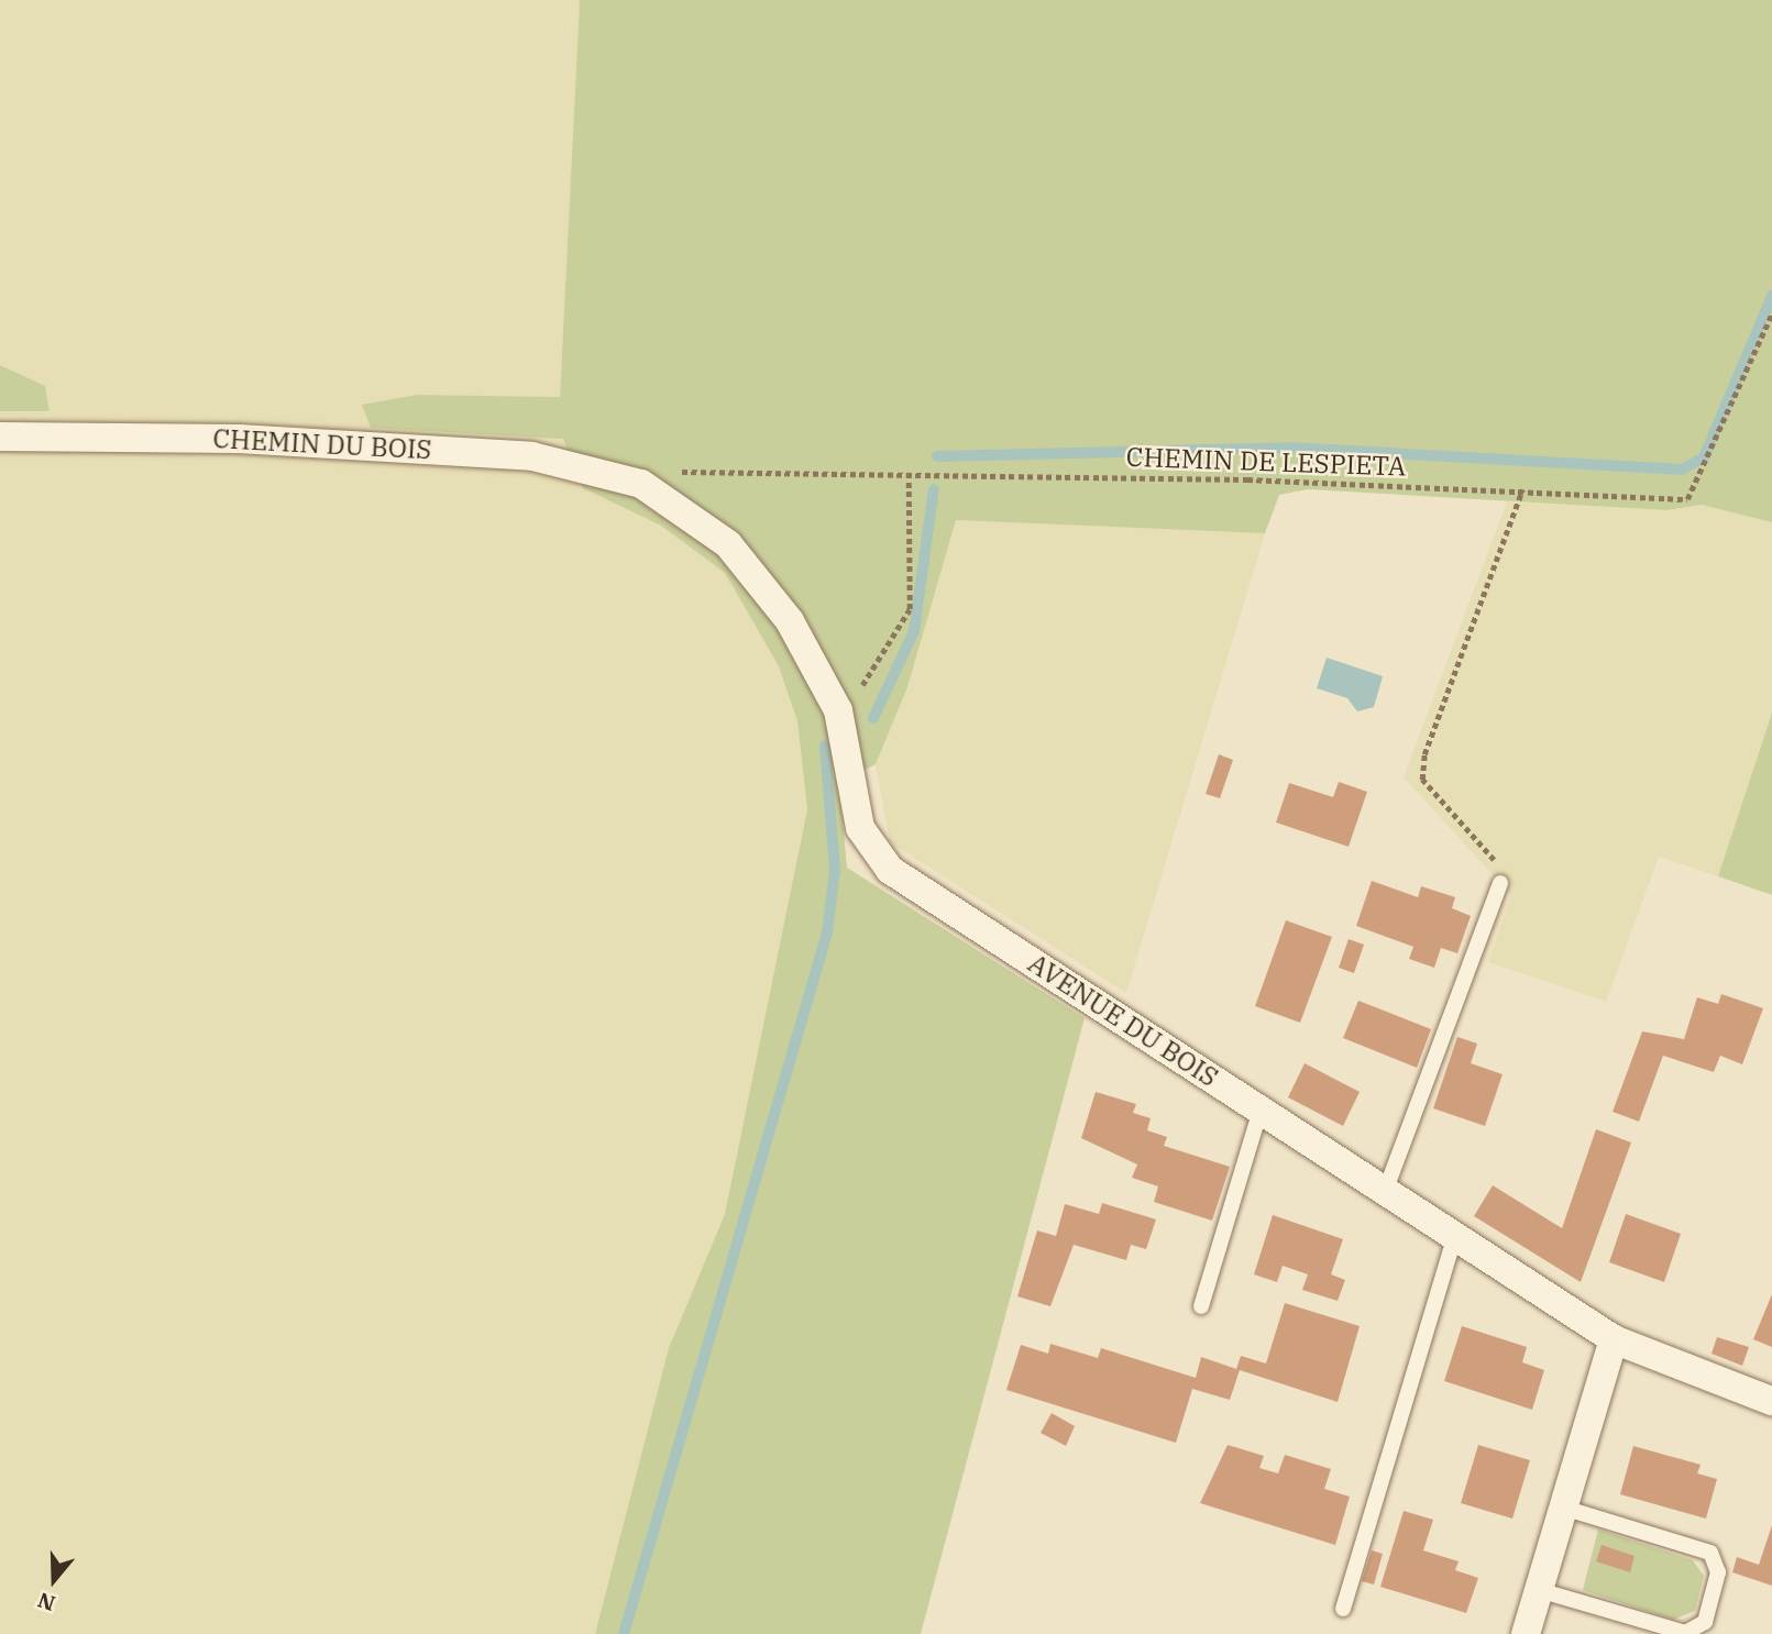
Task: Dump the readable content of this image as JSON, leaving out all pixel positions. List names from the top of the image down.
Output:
{
  "streets": {
    "street": ["CHEMIN DU BOIS", "AVENUE DU BOIS"],
    "path": ["CHEMIN DE LESPIETA"]
  },
  "crossings": [
    ["CHEMIN DU BOIS", "CHEMIN DE LESPIETA"],
    ["CHEMIN DU BOIS", "AVENUE DU BOIS"],
    ["CHEMIN DE LESPIETA", "AVENUE DU BOIS"]
  ],
  "north": "bottom"
}
